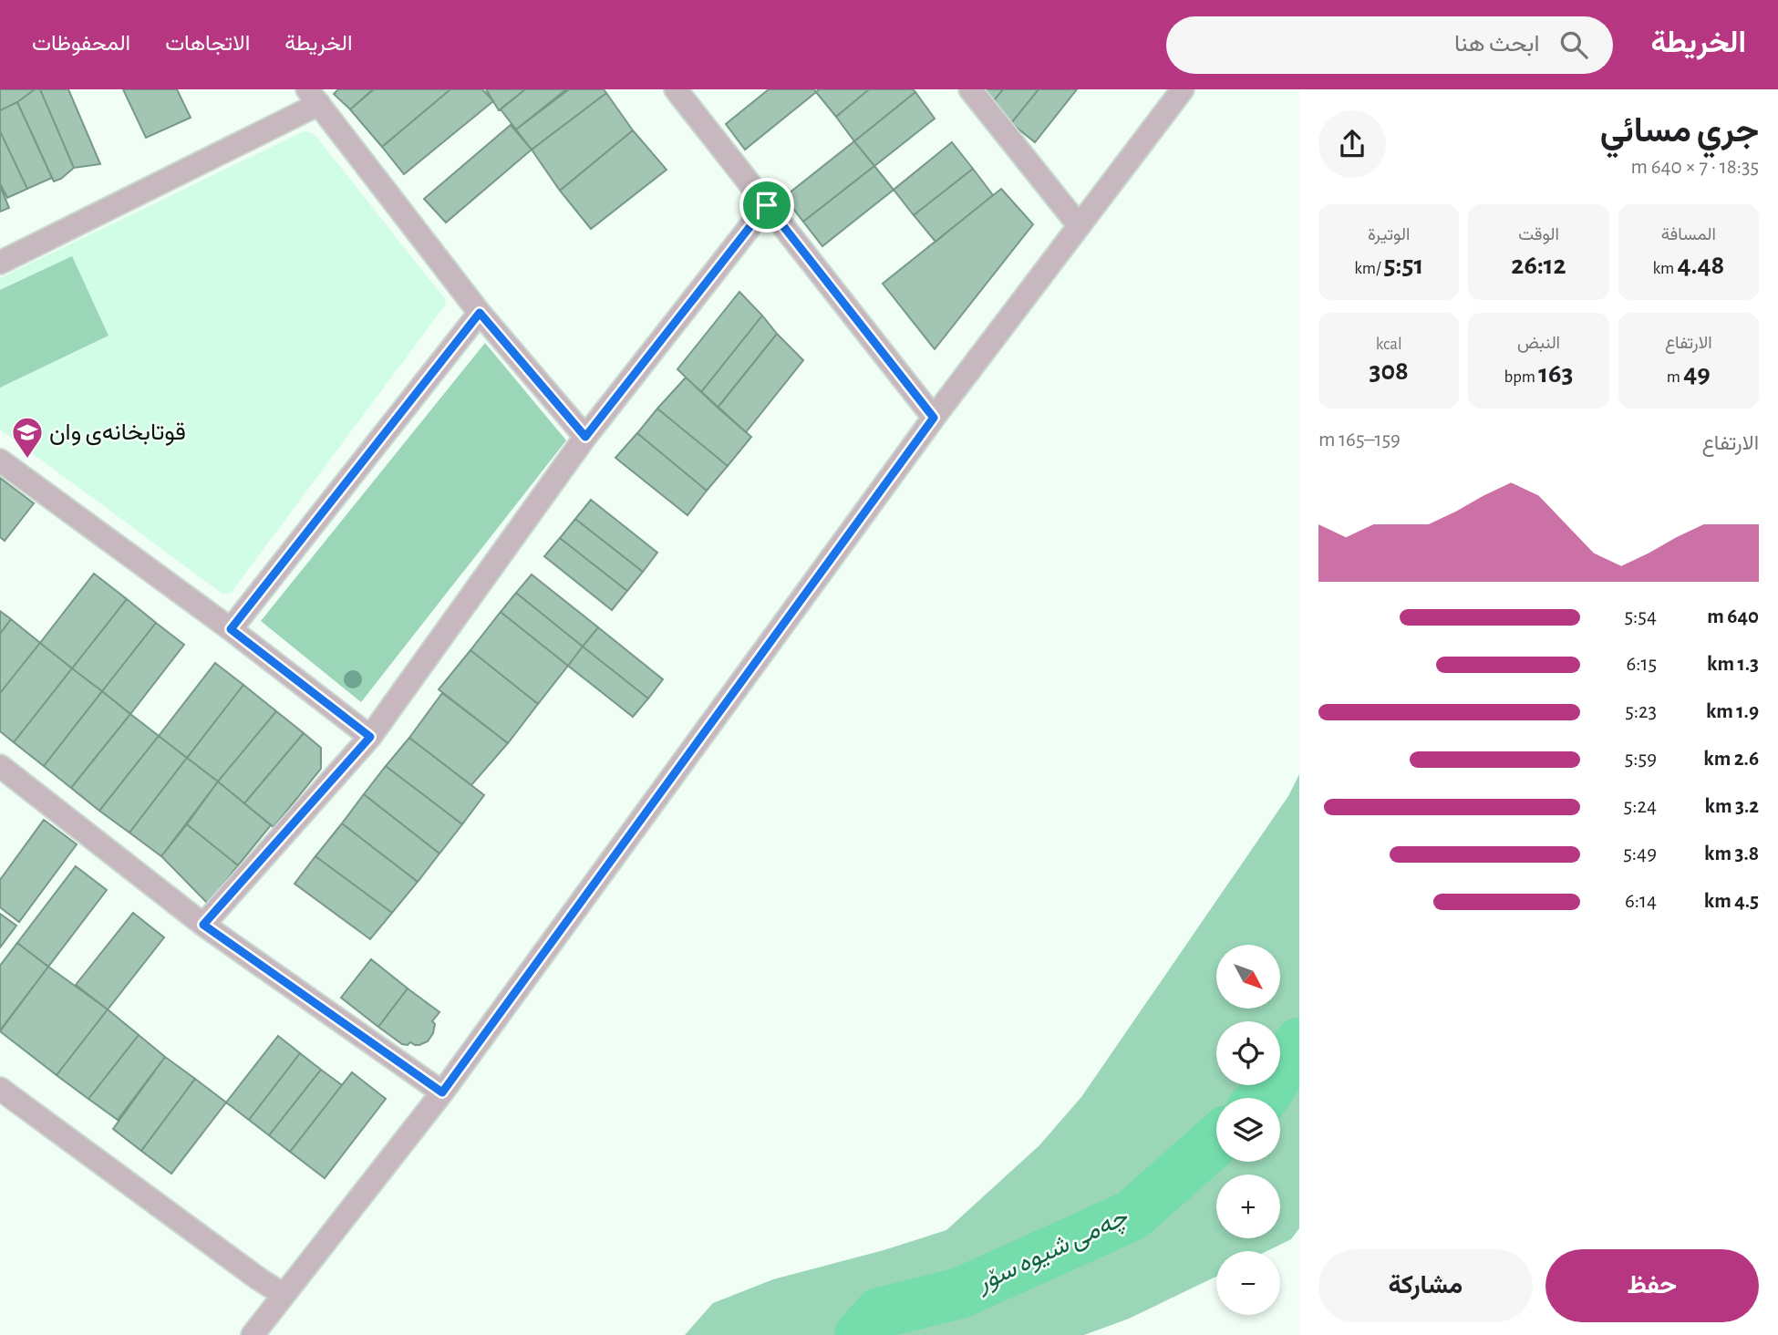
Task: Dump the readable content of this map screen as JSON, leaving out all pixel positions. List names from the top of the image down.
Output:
{
  "water": ["چەمی شیوە سۆر"],
  "places": {
    "school or university": ["قوتابخانەی وان"]
  },
  "north": "bottom right",
  "page": {
    "header": "الخريطة",
    "search": "ابحث هنا",
    "nav": ["الخريطة", "الاتجاهات", "المحفوظات"],
    "heading": ["جري مسائي", "18:35 · 7 × 640 m"],
    "stats": [
      ["المسافة", "4.48 km"],
      ["الوقت", "26:12"],
      ["الوتيرة", "5:51 /km"],
      ["الارتفاع", "49 m"],
      ["النبض", "163 bpm"],
      ["kcal", "308"]
    ],
    "chart": ["الارتفاع", "159–165 m"],
    "list": [
      {
        "name": "640 m",
        "note": "5:54"
      },
      {
        "name": "1.3 km",
        "note": "6:15"
      },
      {
        "name": "1.9 km",
        "note": "5:23"
      },
      {
        "name": "2.6 km",
        "note": "5:59"
      },
      {
        "name": "3.2 km",
        "note": "5:24"
      },
      {
        "name": "3.8 km",
        "note": "5:49"
      },
      {
        "name": "4.5 km",
        "note": "6:14"
      }
    ],
    "map_buttons": ["+", "−"],
    "buttons": ["حفظ", "مشاركة"]
  }
}
